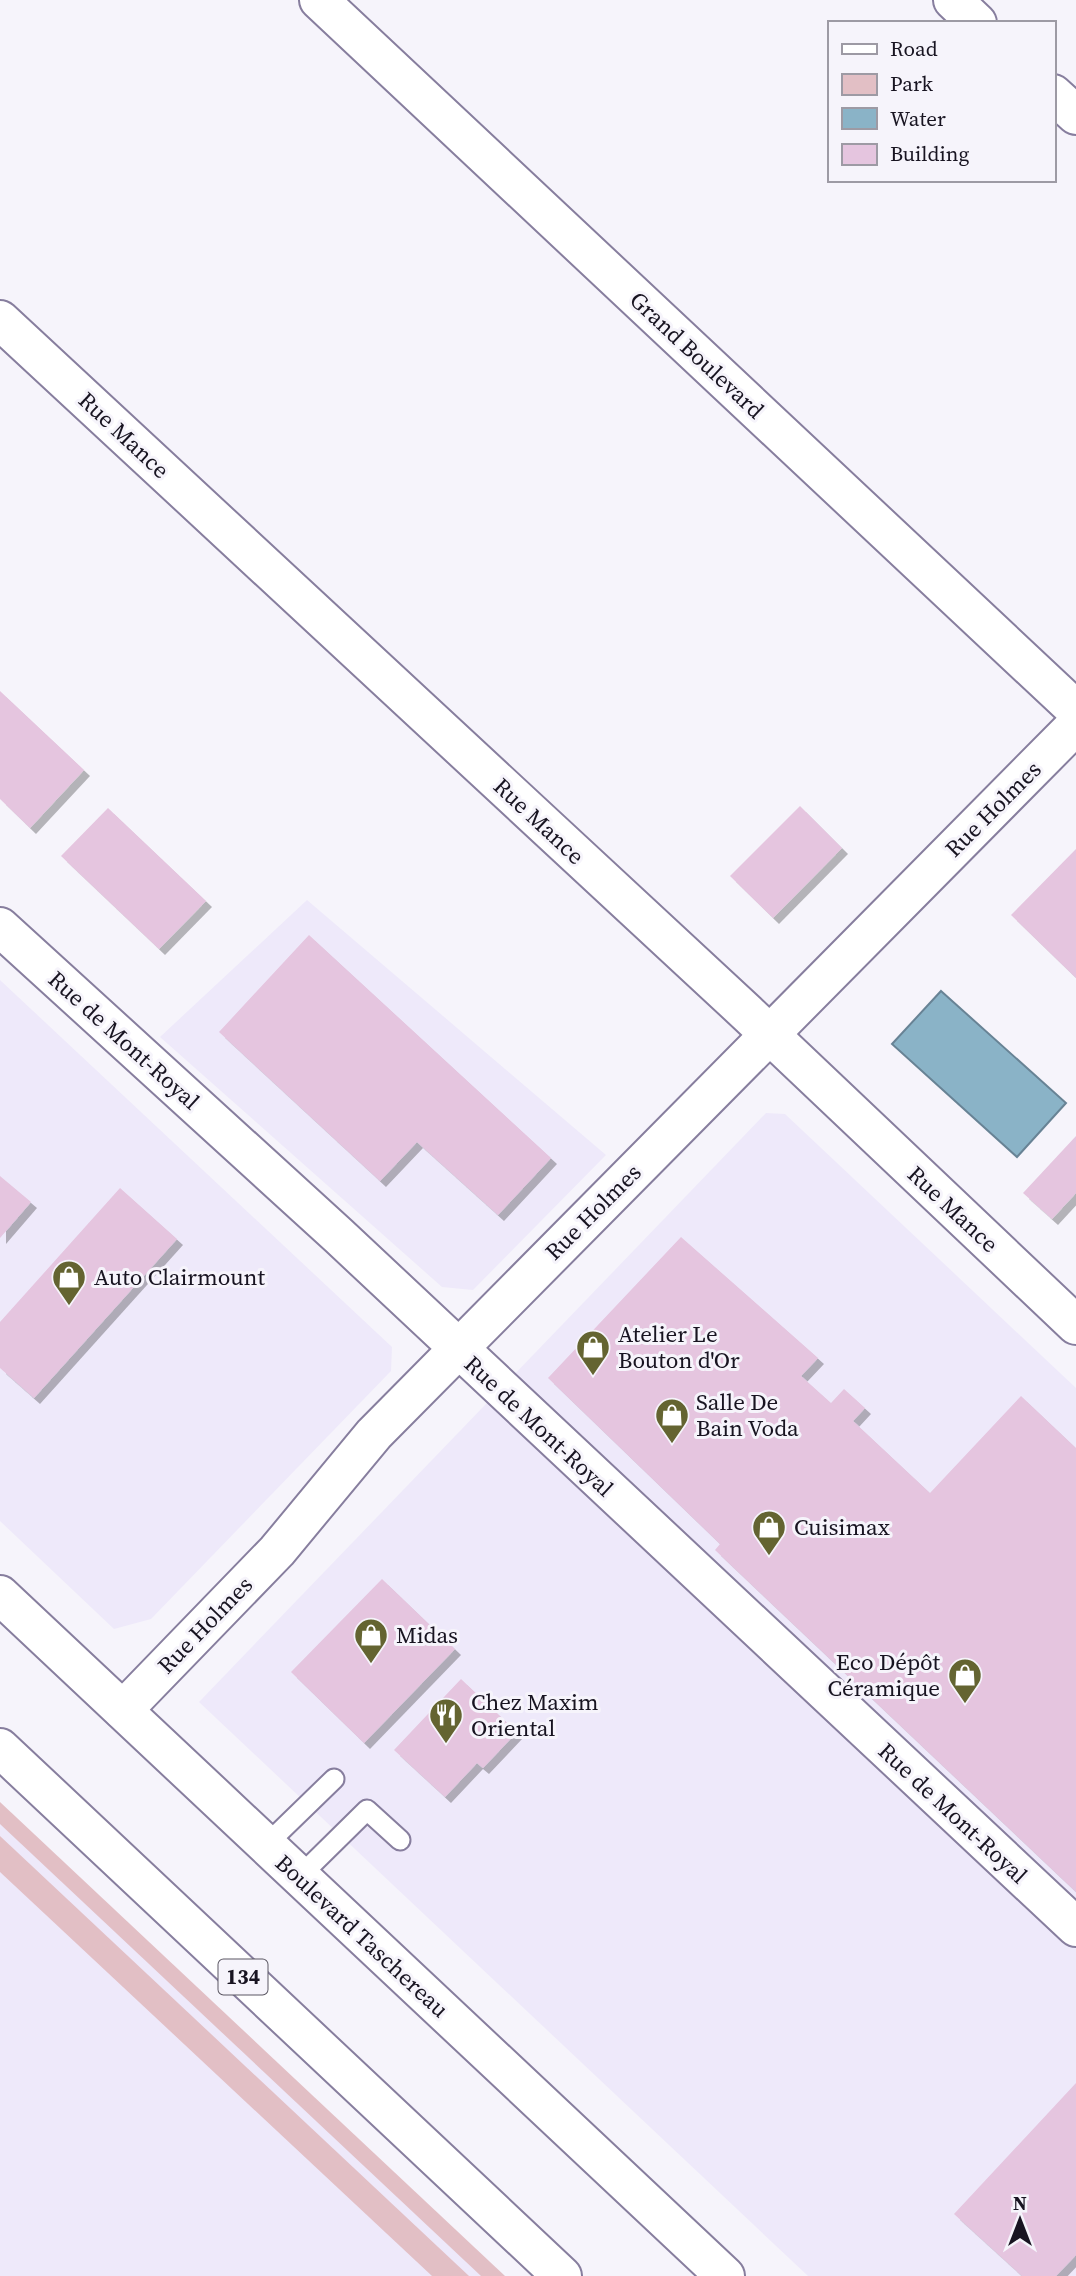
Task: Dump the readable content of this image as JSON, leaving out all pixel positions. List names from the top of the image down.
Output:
{
  "streets": {
    "street": [
      "Grand Boulevard",
      "Rue Mance",
      "Rue Holmes",
      "Rue de Mont-Royal",
      "Boulevard Taschereau",
      "134"
    ]
  },
  "crossings": [
    ["Rue Mance", "Rue Holmes"],
    ["Rue Holmes", "Rue de Mont-Royal"],
    ["Rue Holmes", "Boulevard Taschereau"]
  ],
  "places": {
    "shop": [
      "Auto Clairmount",
      "Atelier Le Bouton d'Or",
      "Salle De Bain Voda",
      "Cuisimax",
      "Midas",
      "Eco Dépôt Céramique"
    ],
    "restaurant": ["Chez Maxim Oriental"]
  },
  "legend": [
    "Road",
    "Park",
    "Water",
    "Building"
  ],
  "north": "top"
}
